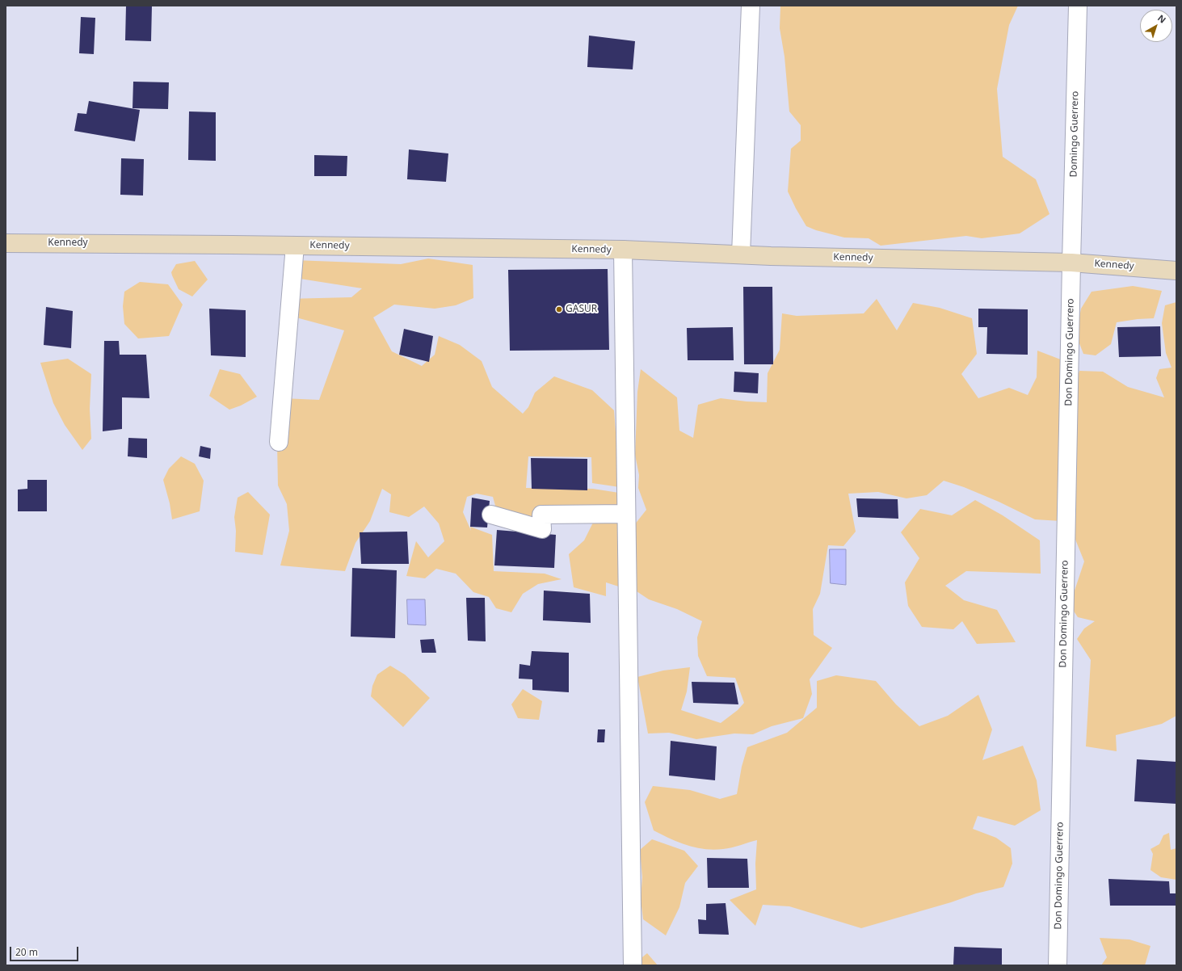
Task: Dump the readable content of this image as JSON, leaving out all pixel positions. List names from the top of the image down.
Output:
{
  "streets": {
    "main road": ["Kennedy"],
    "street": ["Domingo Guerrero", "Don Domingo Guerrero"]
  },
  "crossings": [
    ["Domingo Guerrero", "Kennedy"],
    ["Domingo Guerrero", "Don Domingo Guerrero"],
    ["Kennedy", "Don Domingo Guerrero"]
  ],
  "places": ["GASUR"],
  "scale_bar": "20 m",
  "north": "top right"
}
